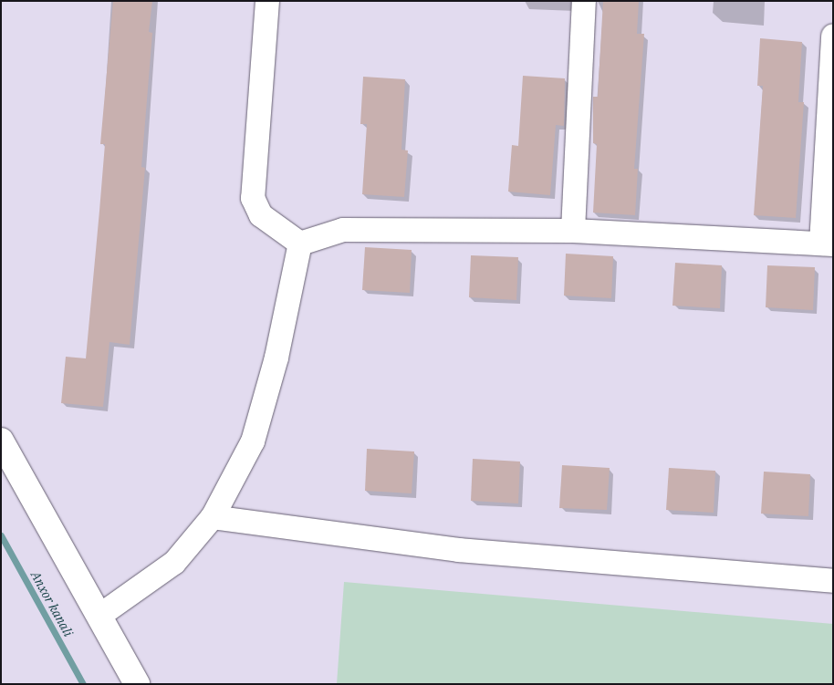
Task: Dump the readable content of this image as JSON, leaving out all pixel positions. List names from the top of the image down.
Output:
{
  "water": ["Anxor kanali"]
}
